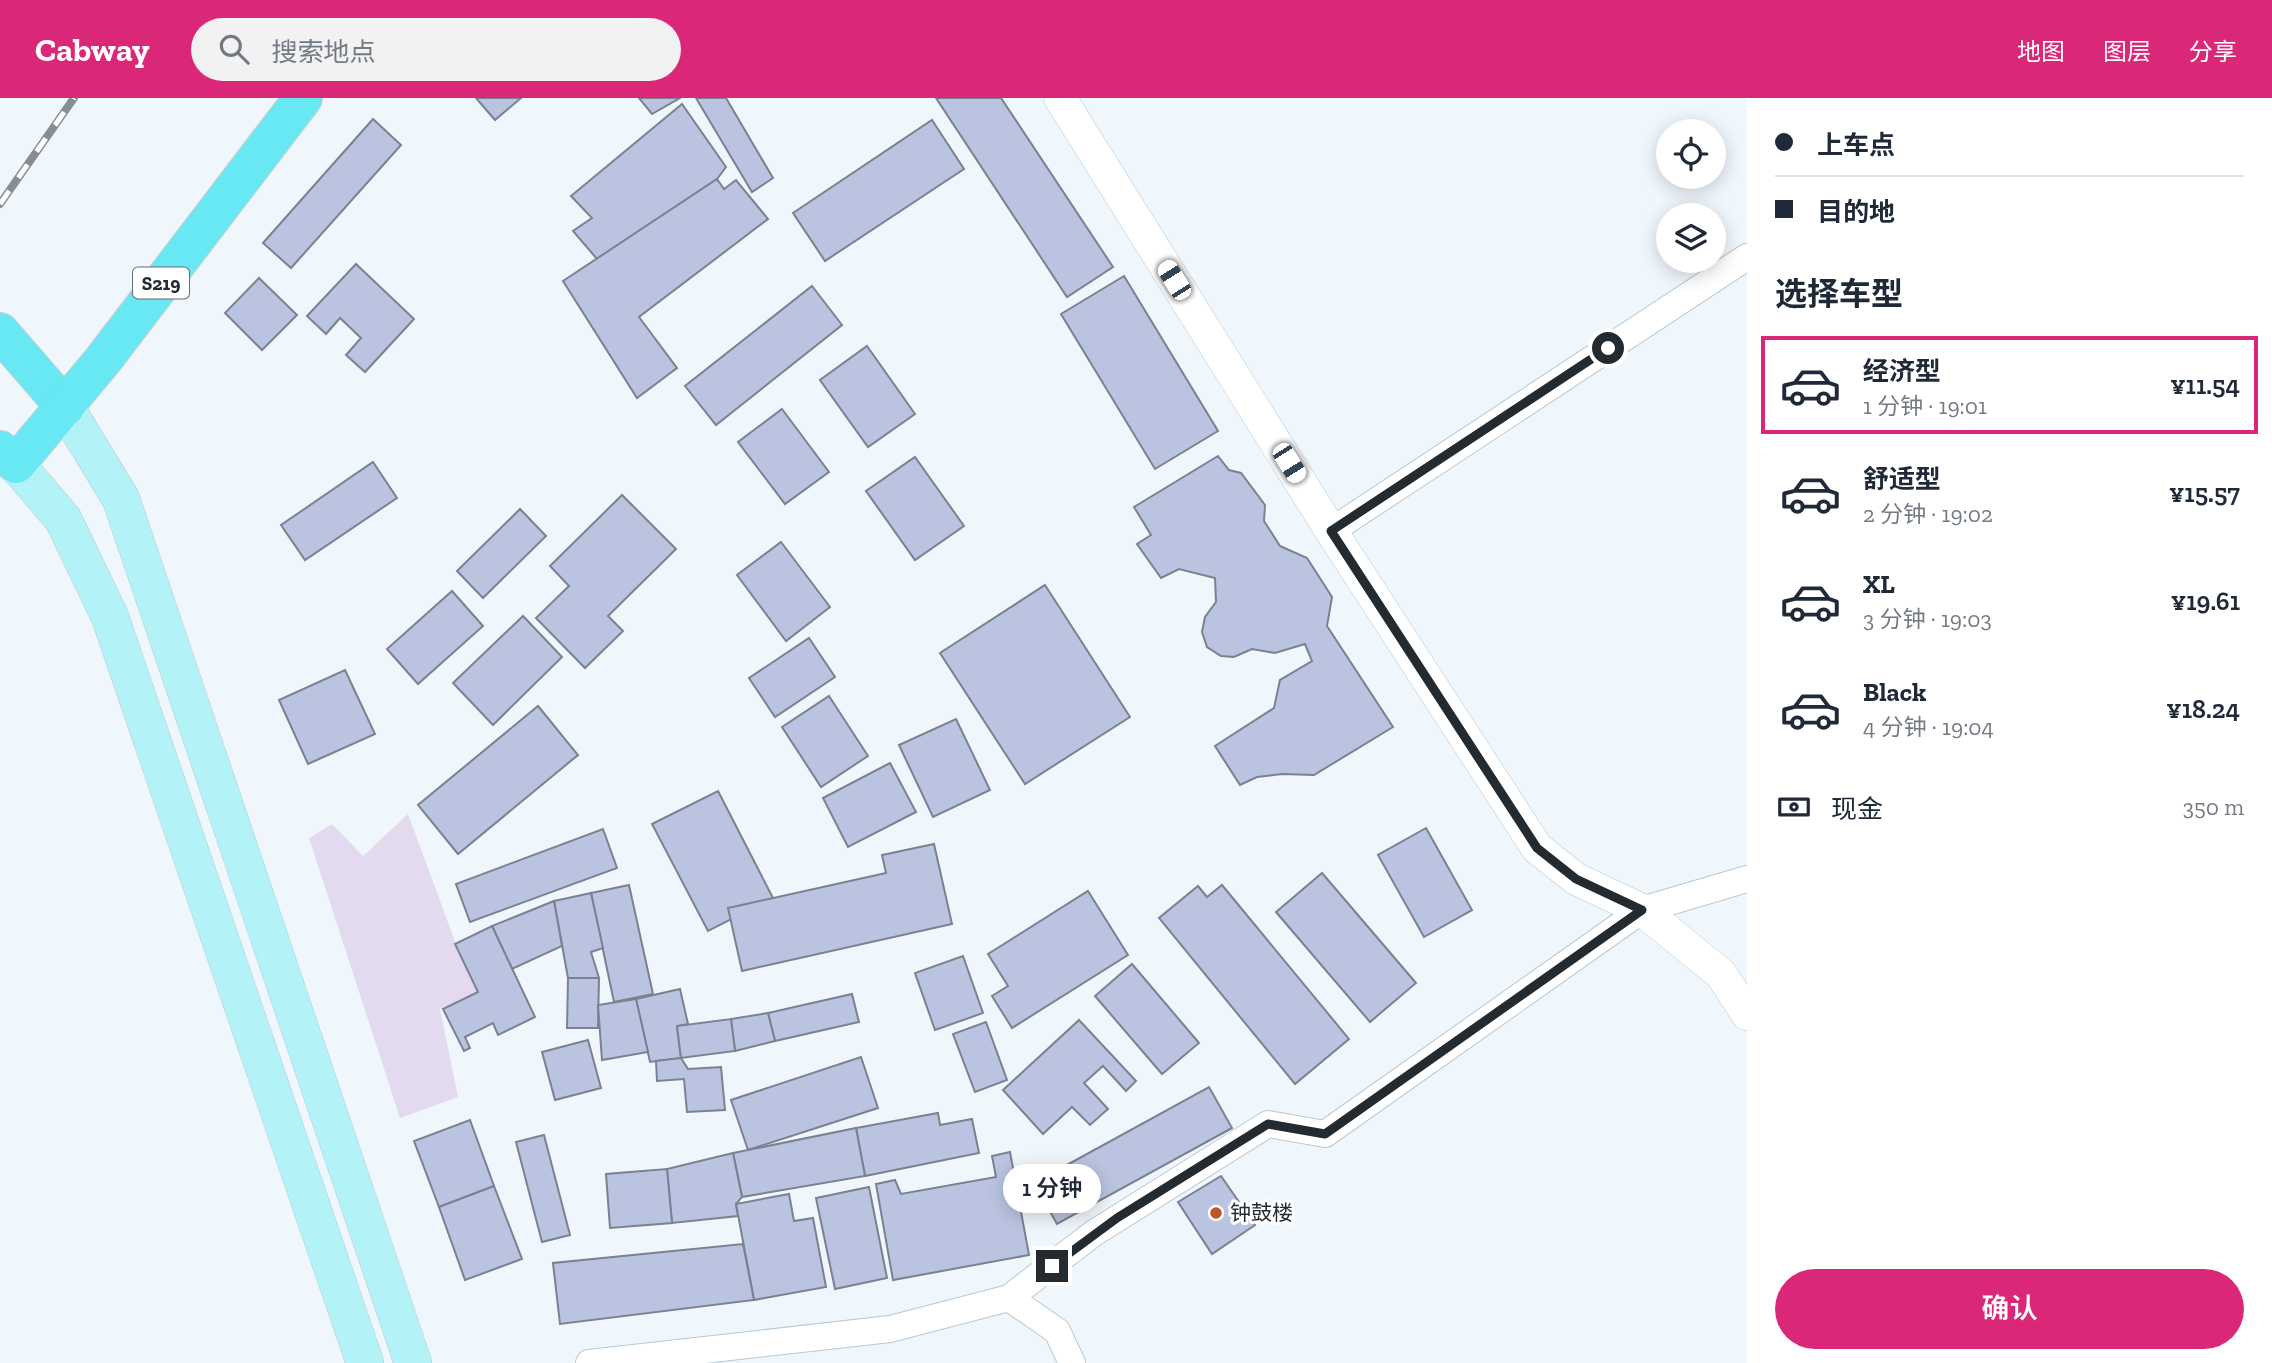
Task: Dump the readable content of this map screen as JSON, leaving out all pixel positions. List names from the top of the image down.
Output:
{
  "streets": {
    "main road": ["S219"]
  },
  "places": ["钟鼓楼"],
  "page": {
    "header": "Cabway",
    "search": "搜索地点",
    "nav": ["地图", "图层", "分享"],
    "banner": ["上车点", "目的地"],
    "heading": "选择车型",
    "list": [
      {
        "name": "经济型",
        "note": "1 分钟 · 19:01",
        "value": "¥11.54"
      },
      {
        "name": "舒适型",
        "note": "2 分钟 · 19:02",
        "value": "¥15.57"
      },
      {
        "name": "XL",
        "note": "3 分钟 · 19:03",
        "value": "¥19.61"
      },
      {
        "name": "Black",
        "note": "4 分钟 · 19:04",
        "value": "¥18.24"
      }
    ],
    "pay": ["现金", "350 m"],
    "bubble": "1 分钟",
    "buttons": "确认"
  }
}
